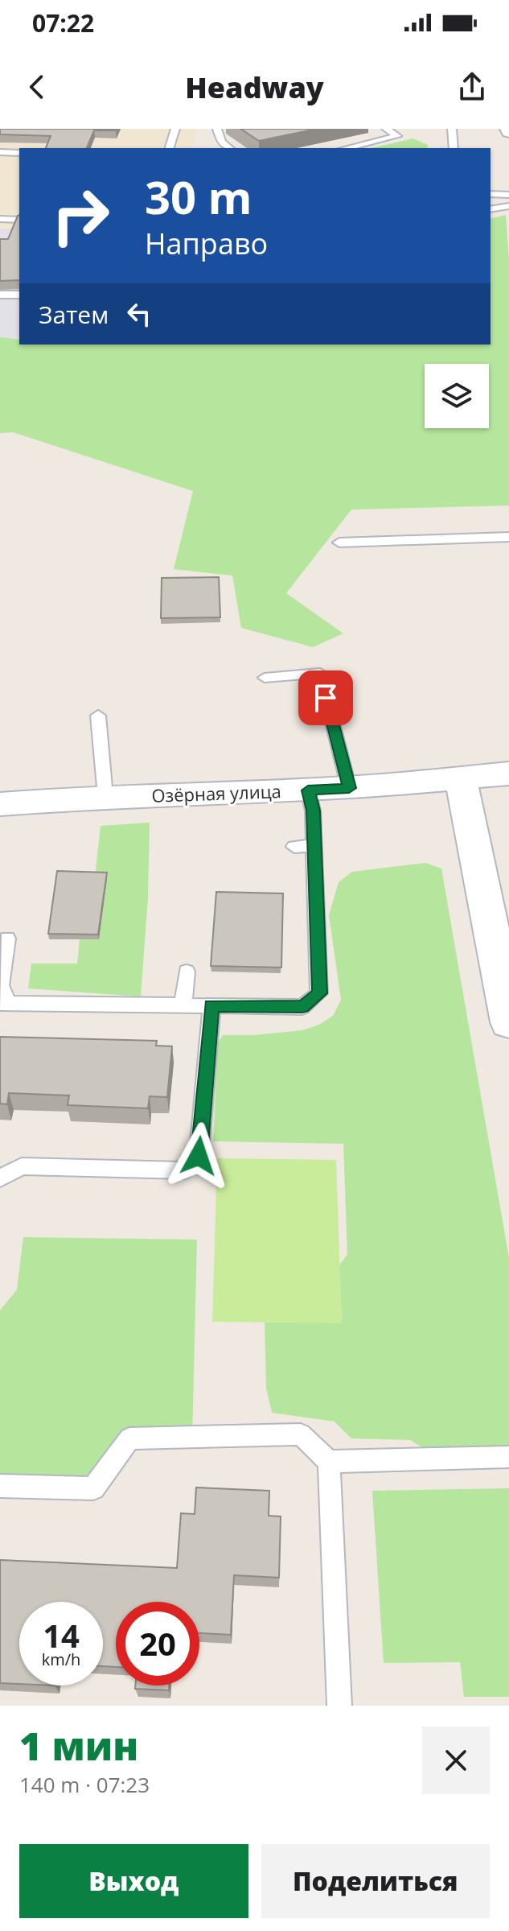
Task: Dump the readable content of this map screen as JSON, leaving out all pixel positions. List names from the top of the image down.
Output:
{
  "streets": {
    "street": ["Озёрная улица"]
  },
  "page": {
    "status": "07:22",
    "header": "Headway",
    "turn": ["30 m", "Направо"],
    "then": "Затем",
    "speed": "14 km/h",
    "limit": "20",
    "heading": ["1 мин", "140 m · 07:23"],
    "buttons": ["Выход", "Поделиться"]
  }
}
